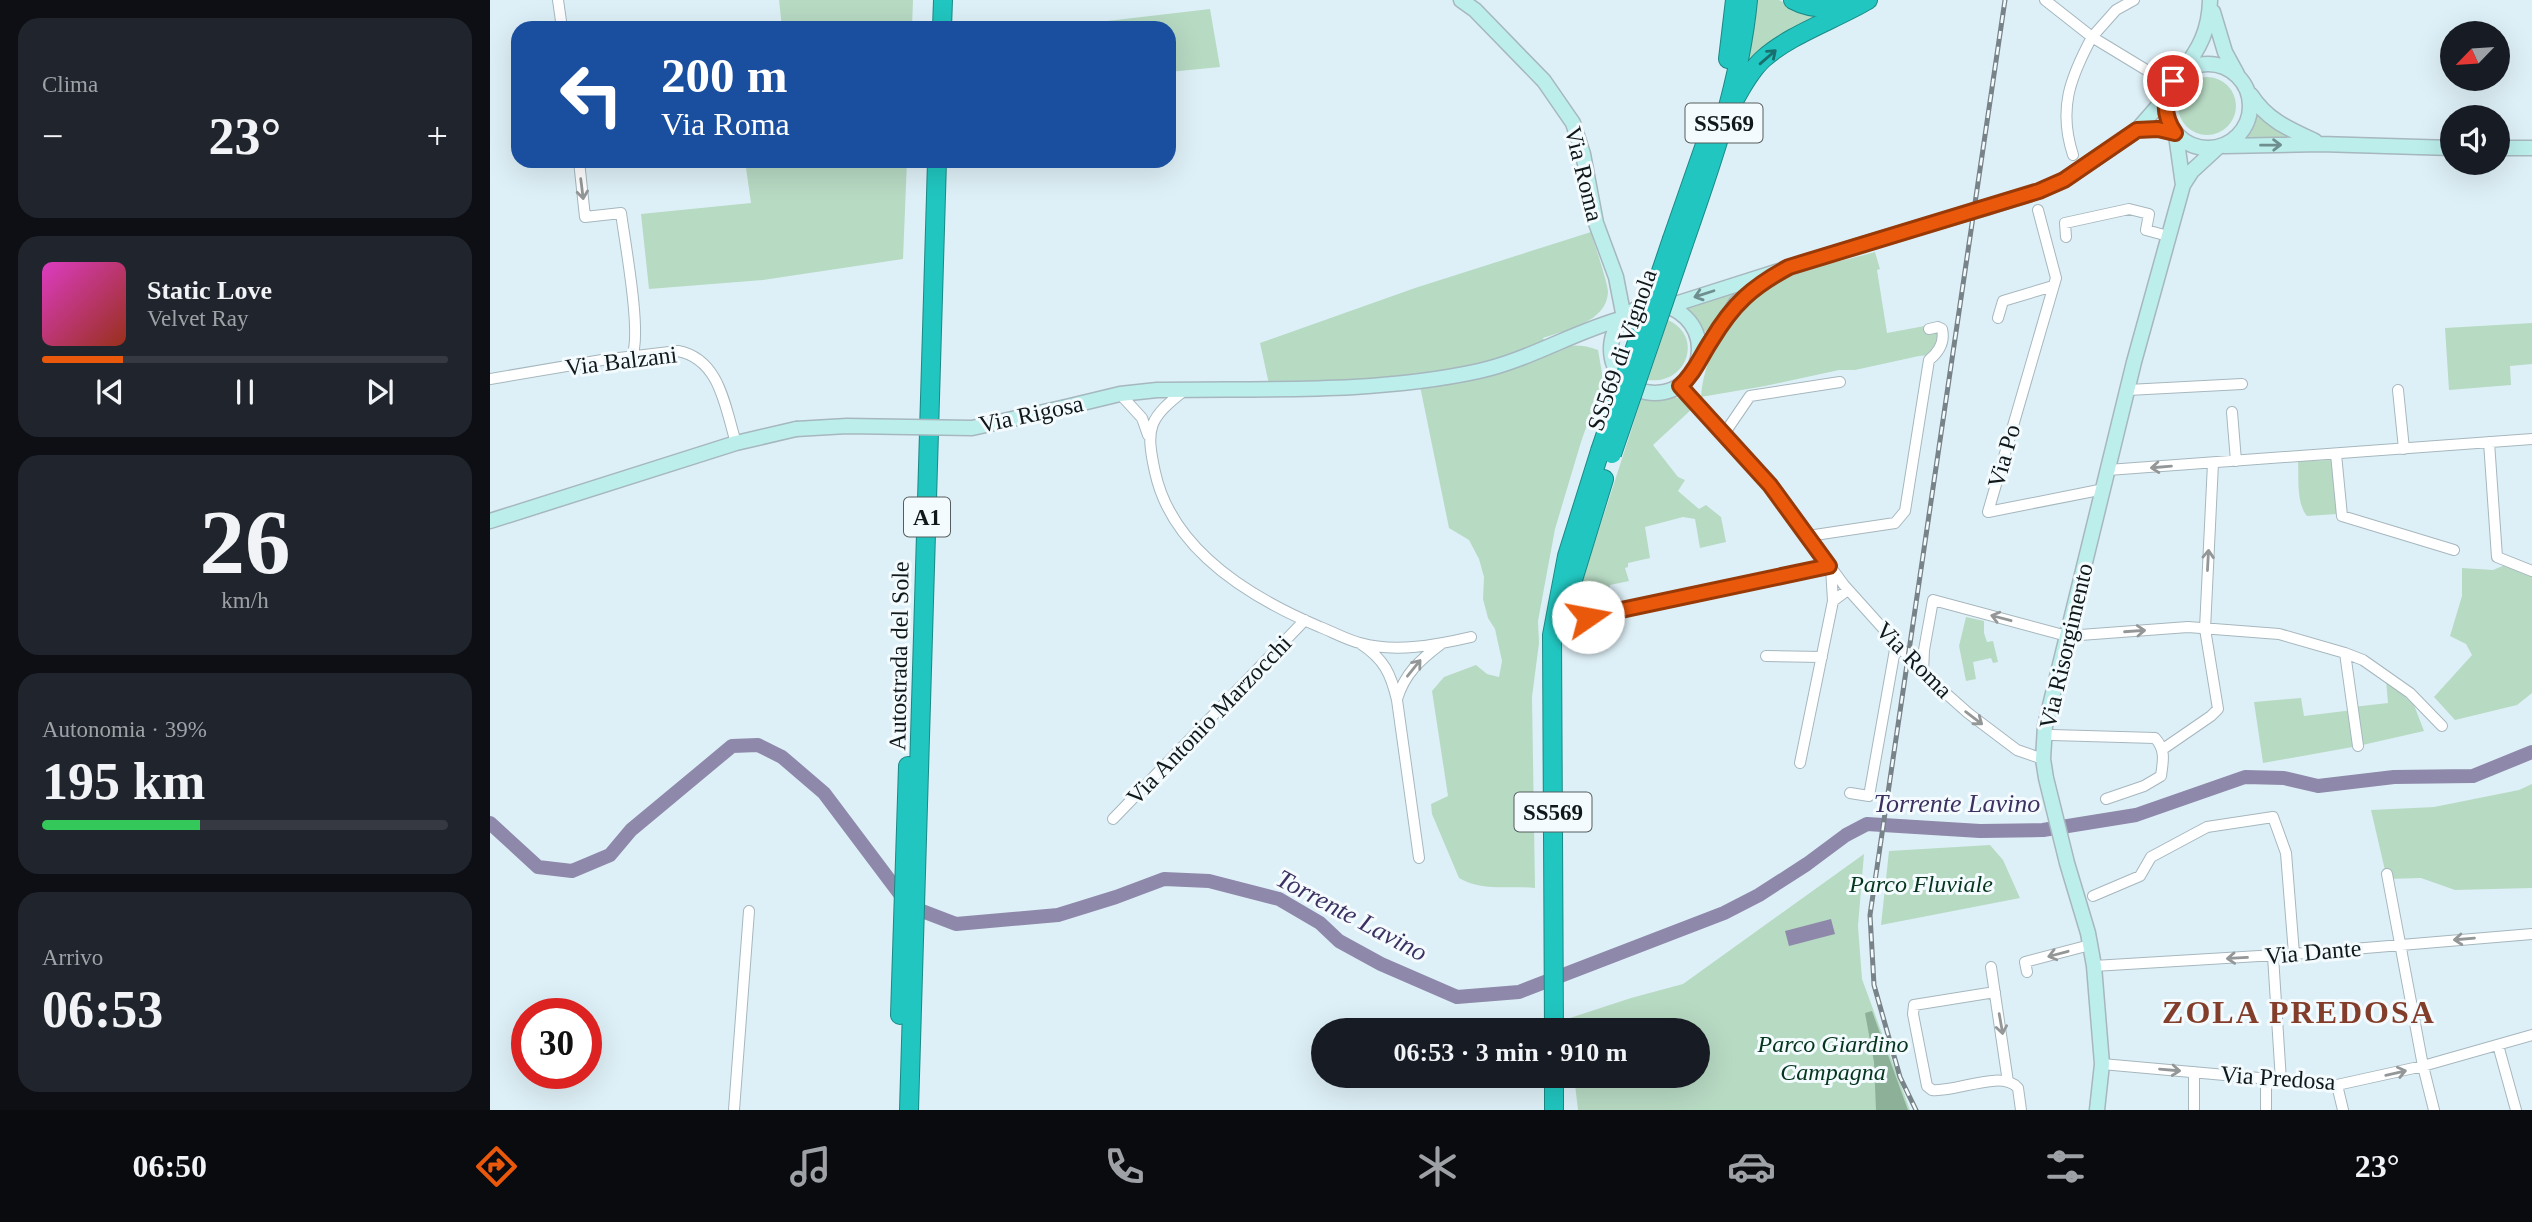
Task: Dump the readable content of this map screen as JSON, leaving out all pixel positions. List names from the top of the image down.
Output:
{
  "streets": {
    "highway": [
      "SS569",
      "SS569 di Vignola",
      "A1",
      "Autostrada del Sole"
    ],
    "main road": ["Via Roma", "Via Rigosa", "Via Risorgimento"],
    "street": [
      "Via Balzani",
      "Via Po",
      "Via Antonio Marzocchi",
      "Via Dante",
      "Via Predosa"
    ]
  },
  "crossings": [
    ["Via Roma", "Via Rigosa"],
    ["Via Roma", "Via Risorgimento"],
    ["Via Balzani", "Via Rigosa"],
    ["Via Po", "Via Risorgimento"],
    ["Via Risorgimento", "Via Dante"],
    ["Via Risorgimento", "Via Predosa"]
  ],
  "one_way": ["Via Dante", "Via Predosa"],
  "districts": ["ZOLA PREDOSA"],
  "water": ["Torrente Lavino"],
  "parks": ["Parco Fluviale", "Parco Giardino Campagna"],
  "north": "bottom left",
  "page": {
    "tile": [
      "Clima",
      ["26", "km/h"],
      ["Autonomia · 39%", "195 km"],
      ["Arrivo", "06:53"]
    ],
    "turn": ["200 m", "Via Roma"],
    "heat": ["−", "23°", "+"],
    "song": ["Static Love", "Velvet Ray"],
    "limit": "30",
    "trip": "06:53 · 3 min · 910 m",
    "tabs": ["06:50", "23°"]
  }
}
